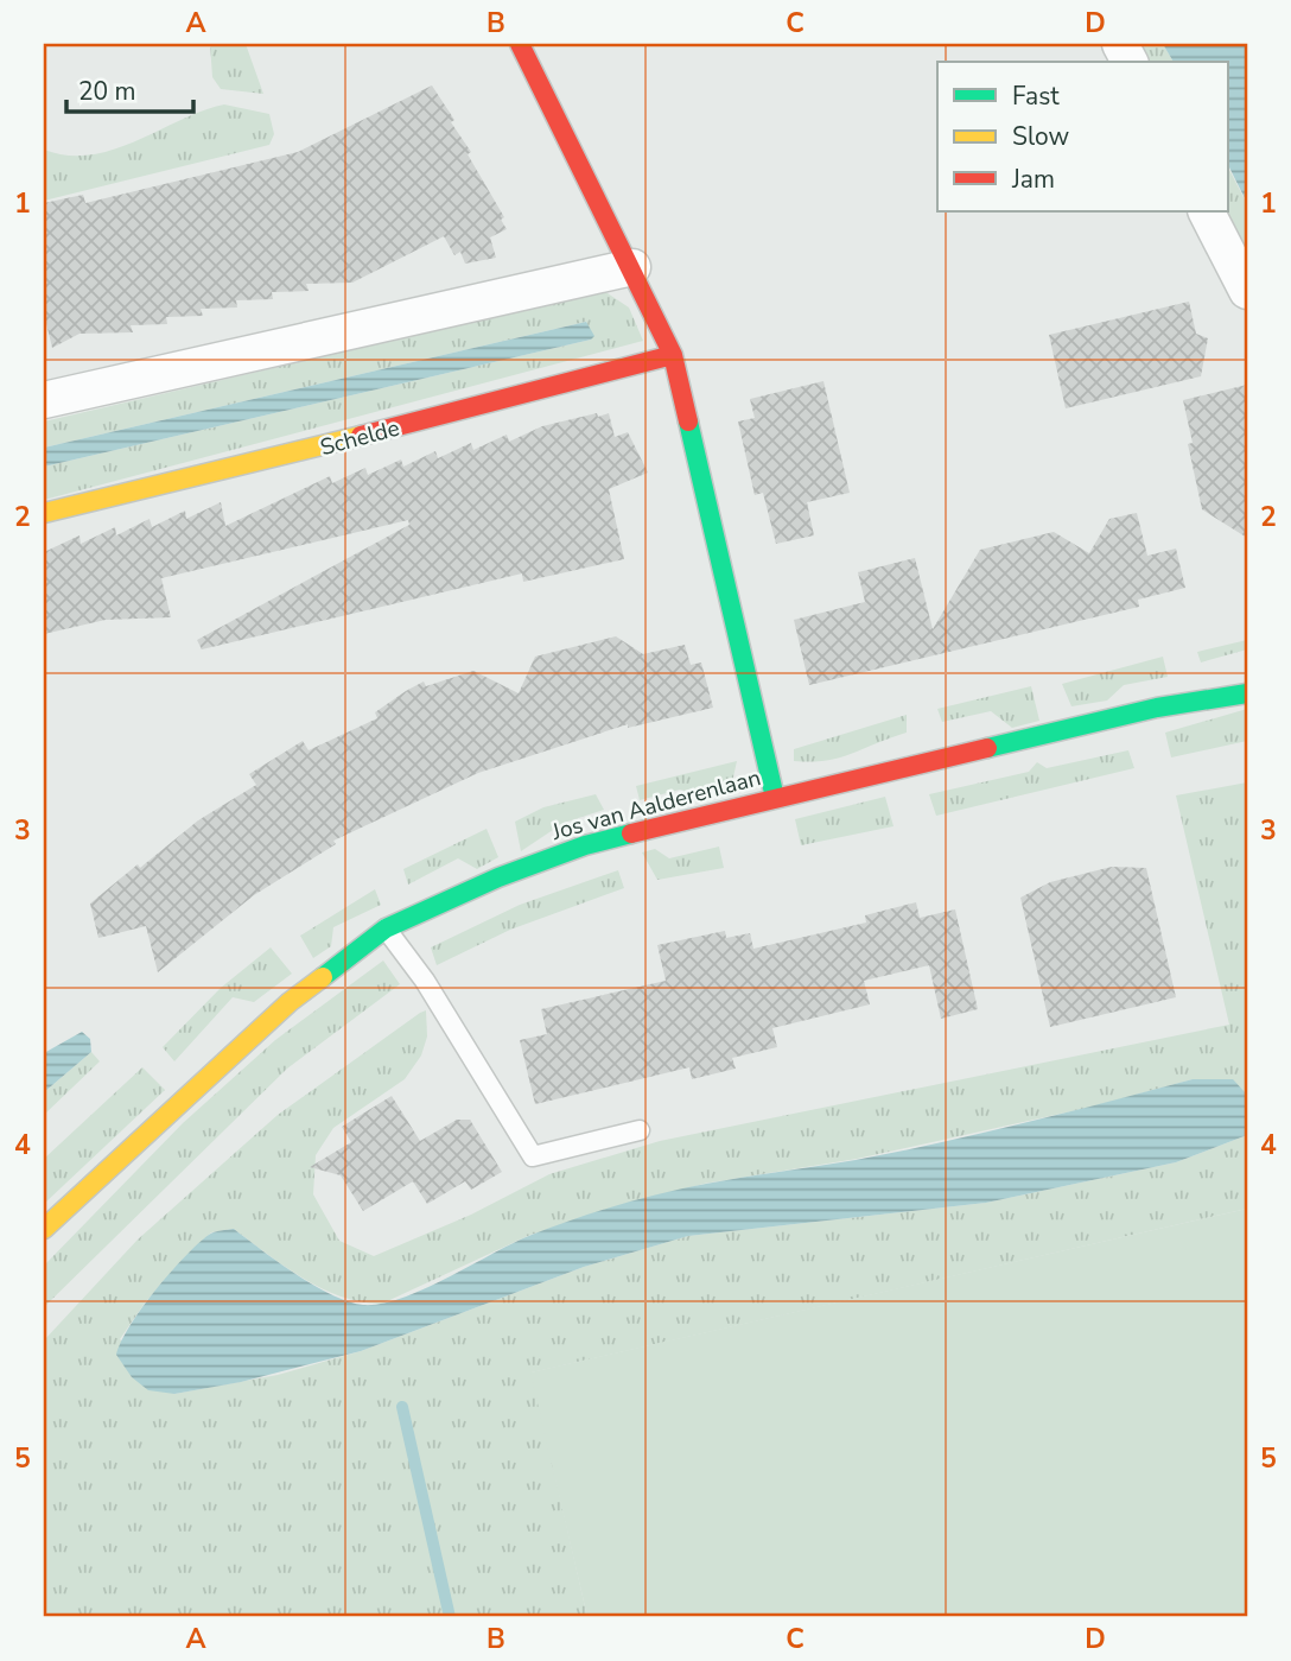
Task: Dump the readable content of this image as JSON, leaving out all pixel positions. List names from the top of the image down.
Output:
{
  "streets": {
    "street": ["Schelde", "Jos van Aalderenlaan"]
  },
  "legend": ["Fast", "Slow", "Jam"],
  "scale_bar": "20 m",
  "grid": {
    "columns": [
      "A",
      "B",
      "C",
      "D"
    ],
    "rows": [
      "1",
      "2",
      "3",
      "4",
      "5"
    ]
  }
}
